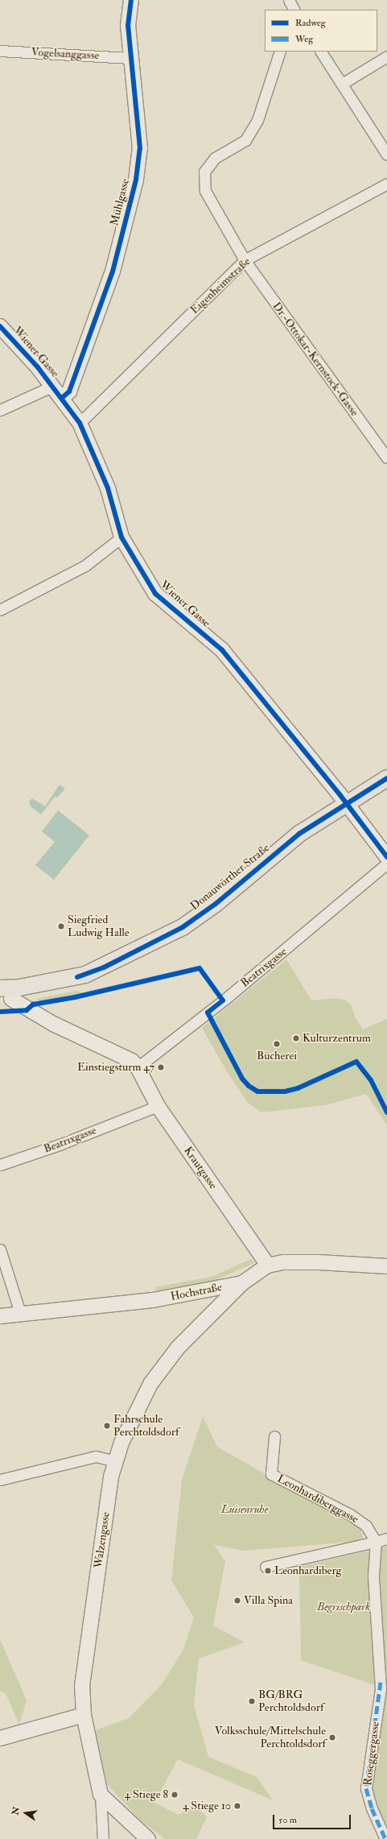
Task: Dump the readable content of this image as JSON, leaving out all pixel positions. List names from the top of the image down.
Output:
{
  "streets": {
    "main road": ["Donauwörther Straße"],
    "street": [
      "Vogelsanggasse",
      "Mühlgasse",
      "Eigenheimstraße",
      "Wiener Gasse",
      "Dr.-Ottokar-Kernstock-Gasse",
      "Beatrixgasse",
      "Krautgasse",
      "Hochstraße",
      "Leonhardiberggasse",
      "Walzengasse",
      "Roseggergasse"
    ]
  },
  "crossings": [
    ["Vogelsanggasse", "Mühlgasse"],
    ["Mühlgasse", "Wiener Gasse"],
    ["Eigenheimstraße", "Wiener Gasse"],
    ["Eigenheimstraße", "Dr.-Ottokar-Kernstock-Gasse"],
    ["Wiener Gasse", "Donauwörther Straße"],
    ["Beatrixgasse", "Krautgasse"],
    ["Krautgasse", "Hochstraße"],
    ["Hochstraße", "Walzengasse"],
    ["Leonhardiberggasse", "Roseggergasse"]
  ],
  "parks": ["Luisenruhe", "Begrischpark"],
  "places": [
    "Siegfried Ludwig Halle",
    "Kulturzentrum",
    "Bücherei",
    "Einstiegsturm 47",
    "Fahrschule Perchtoldsdorf",
    "Leonhardiberg",
    "Villa Spina",
    "BG/BRG Perchtoldsdorf",
    "Volksschule/Mittelschule Perchtoldsdorf",
    "4 Stiege 8",
    "4 Stiege 10"
  ],
  "legend": ["Radweg", "Weg"],
  "scale_bar": "50 m",
  "north": "left"
}
